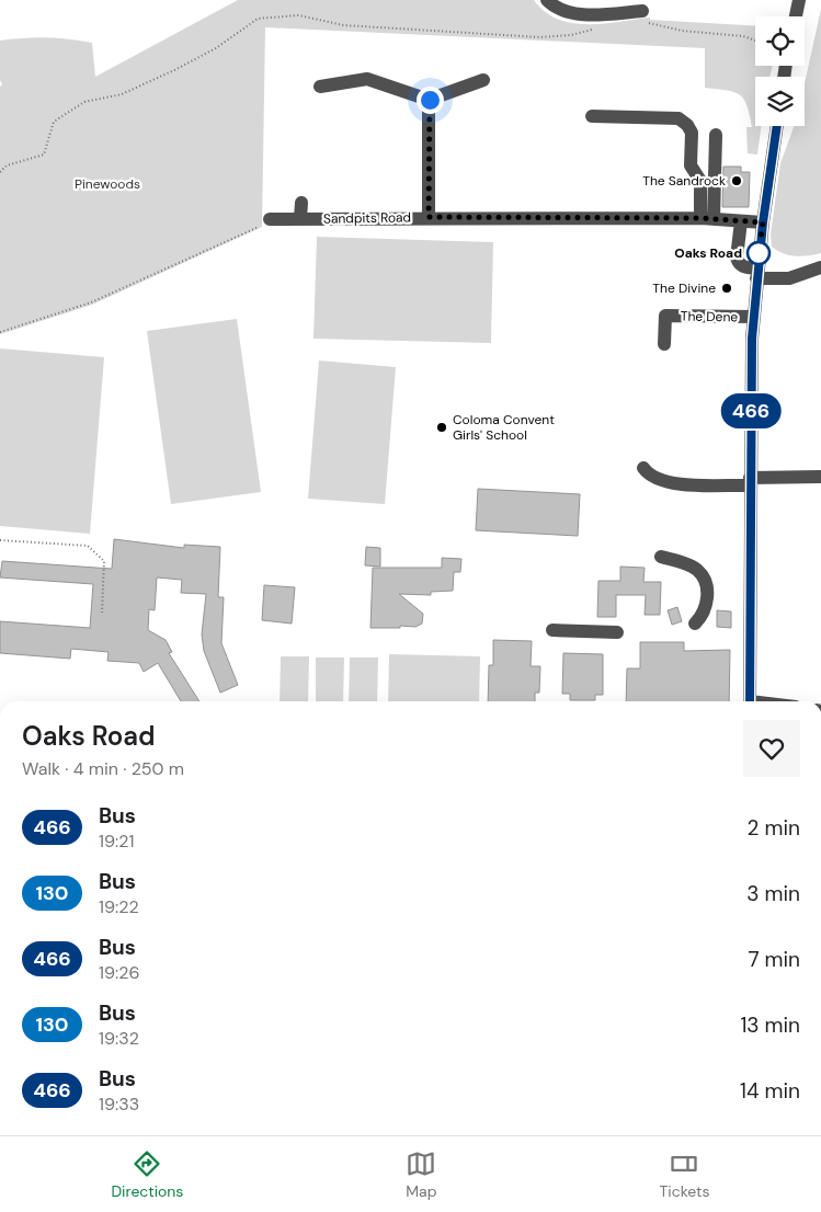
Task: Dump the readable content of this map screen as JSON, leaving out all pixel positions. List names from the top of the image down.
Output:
{
  "streets": {
    "street": ["Sandpits Road", "The Dene"]
  },
  "parks": ["Pinewoods"],
  "places": [
    "The Sandrock",
    "Oaks Road",
    "The Divine",
    "Coloma Convent Girls' School"
  ],
  "lines": ["bus line 466"],
  "page": {
    "on_map": "466",
    "heading": ["Oaks Road", "Walk · 4 min · 250 m"],
    "list": [
      {
        "mark": "466",
        "name": "Bus",
        "note": "19:21",
        "value": "2 min"
      },
      {
        "mark": "130",
        "name": "Bus",
        "note": "19:22",
        "value": "3 min"
      },
      {
        "mark": "466",
        "name": "Bus",
        "note": "19:26",
        "value": "7 min"
      },
      {
        "mark": "130",
        "name": "Bus",
        "note": "19:32",
        "value": "13 min"
      },
      {
        "mark": "466",
        "name": "Bus",
        "note": "19:33",
        "value": "14 min"
      }
    ],
    "tabs": ["Directions", "Map", "Tickets"]
  }
}
